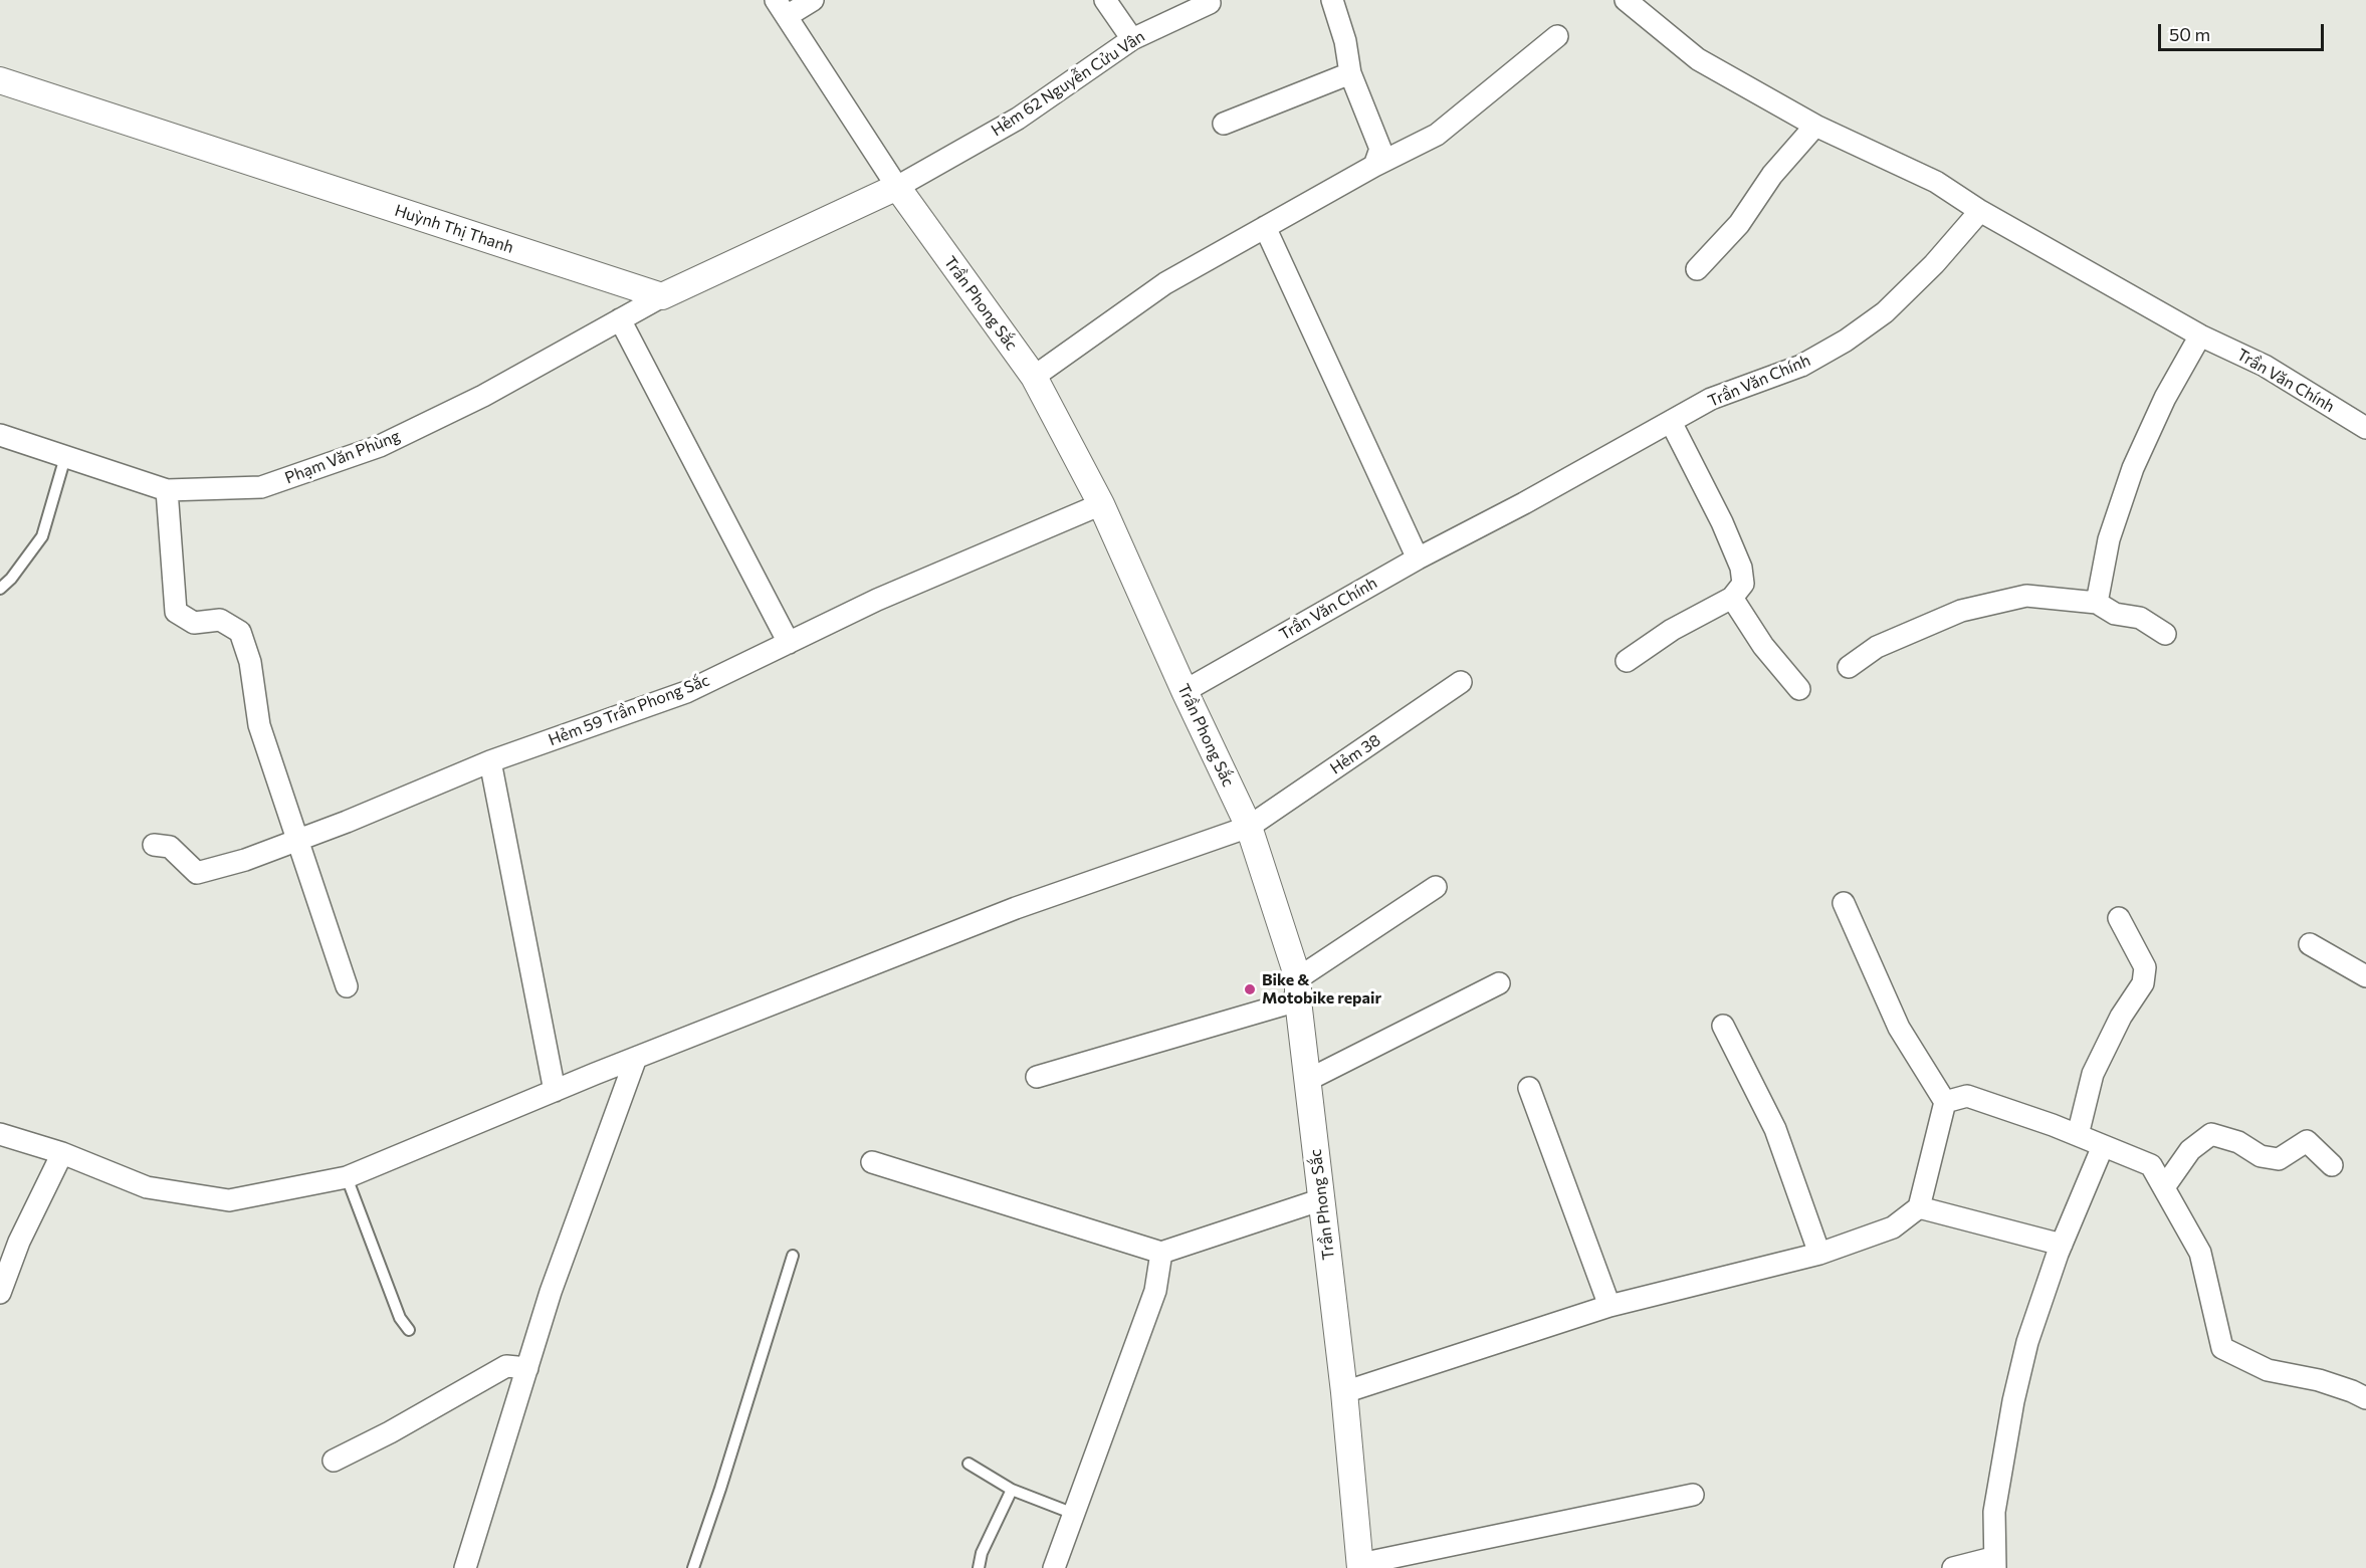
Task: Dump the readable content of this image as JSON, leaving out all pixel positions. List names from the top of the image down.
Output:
{
  "streets": {
    "street": [
      "Hẻm 62 Nguyễn Cửu Vân",
      "Huỳnh Thị Thanh",
      "Trần Phong Sắc",
      "Trần Văn Chính",
      "Phạm Văn Phùng",
      "Hẻm 59 Trần Phong Sắc",
      "Hẻm 38"
    ]
  },
  "crossings": [
    ["Hẻm 62 Nguyễn Cửu Vân", "Trần Phong Sắc"],
    ["Huỳnh Thị Thanh", "Phạm Văn Phùng"],
    ["Trần Phong Sắc", "Trần Văn Chính"],
    ["Trần Phong Sắc", "Hẻm 59 Trần Phong Sắc"],
    ["Trần Phong Sắc", "Hẻm 38"]
  ],
  "places": ["Bike & Motobike repair"],
  "scale_bar": "50 m"
}
